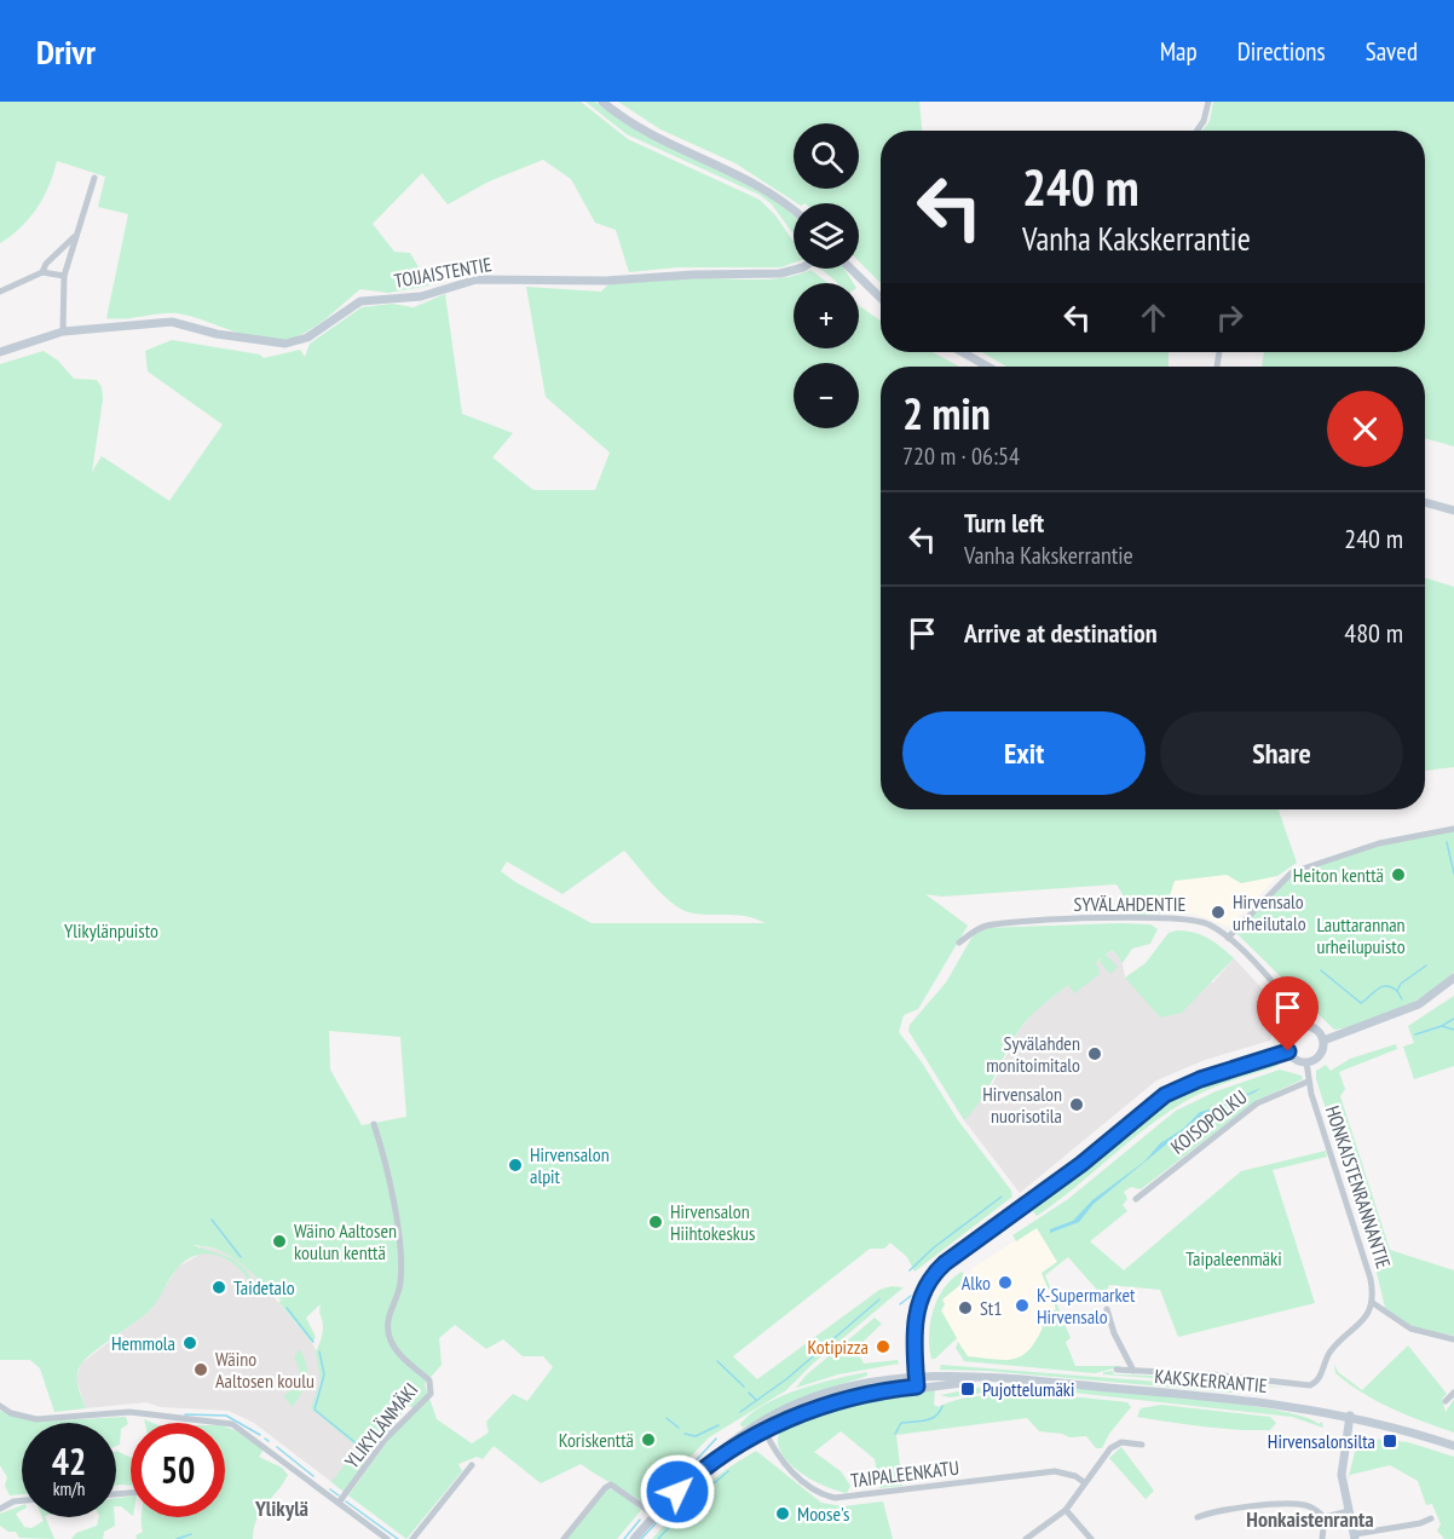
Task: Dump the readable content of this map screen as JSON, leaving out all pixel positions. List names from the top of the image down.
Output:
{
  "streets": {
    "street": [
      "TOIJAISTENTIE",
      "SYVÄLAHDENTIE",
      "KOISOPOLKU",
      "HONKAISTENRANNANTIE",
      "KAKSKERRANTIE",
      "YLIKYLÄNMÄKI",
      "TAIPALEENKATU"
    ]
  },
  "crossings": [
    ["SYVÄLAHDENTIE", "HONKAISTENRANNANTIE"],
    ["KOISOPOLKU", "HONKAISTENRANNANTIE"],
    ["KAKSKERRANTIE", "TAIPALEENKATU"]
  ],
  "districts": ["Ylikylä", "Honkaistenranta"],
  "parks": ["Lauttarannan urheilupuisto", "Ylikylänpuisto", "Taipaleenmäki"],
  "places": {
    "other": [
      "Heiton kenttä",
      "Hirvensalo urheilutalo",
      "Syvälahden monitoimitalo",
      "Hirvensalon nuorisotila",
      "Hirvensalon alpit",
      "Hirvensalon Hiihtokeskus",
      "Wäino Aaltosen koulun kenttä",
      "Alko",
      "Taidetalo",
      "K-Supermarket Hirvensalo",
      "St1",
      "Hemmola",
      "Kotipizza",
      "Wäino Aaltosen koulu",
      "Koriskenttä",
      "Moose's"
    ],
    "transit": ["Pujottelumäki", "Hirvensalonsilta"]
  },
  "page": {
    "header": "Drivr",
    "nav": ["Map", "Directions", "Saved"],
    "map_buttons": ["+", "−"],
    "turn": ["240 m", "Vanha Kakskerrantie"],
    "heading": ["2 min", "720 m · 06:54"],
    "list": [
      {
        "name": "Turn left",
        "note": "Vanha Kakskerrantie",
        "value": "240 m"
      },
      {
        "name": "Arrive at destination",
        "value": "480 m"
      }
    ],
    "buttons": ["Exit", "Share"],
    "speed": "42 km/h",
    "limit": "50"
  }
}
